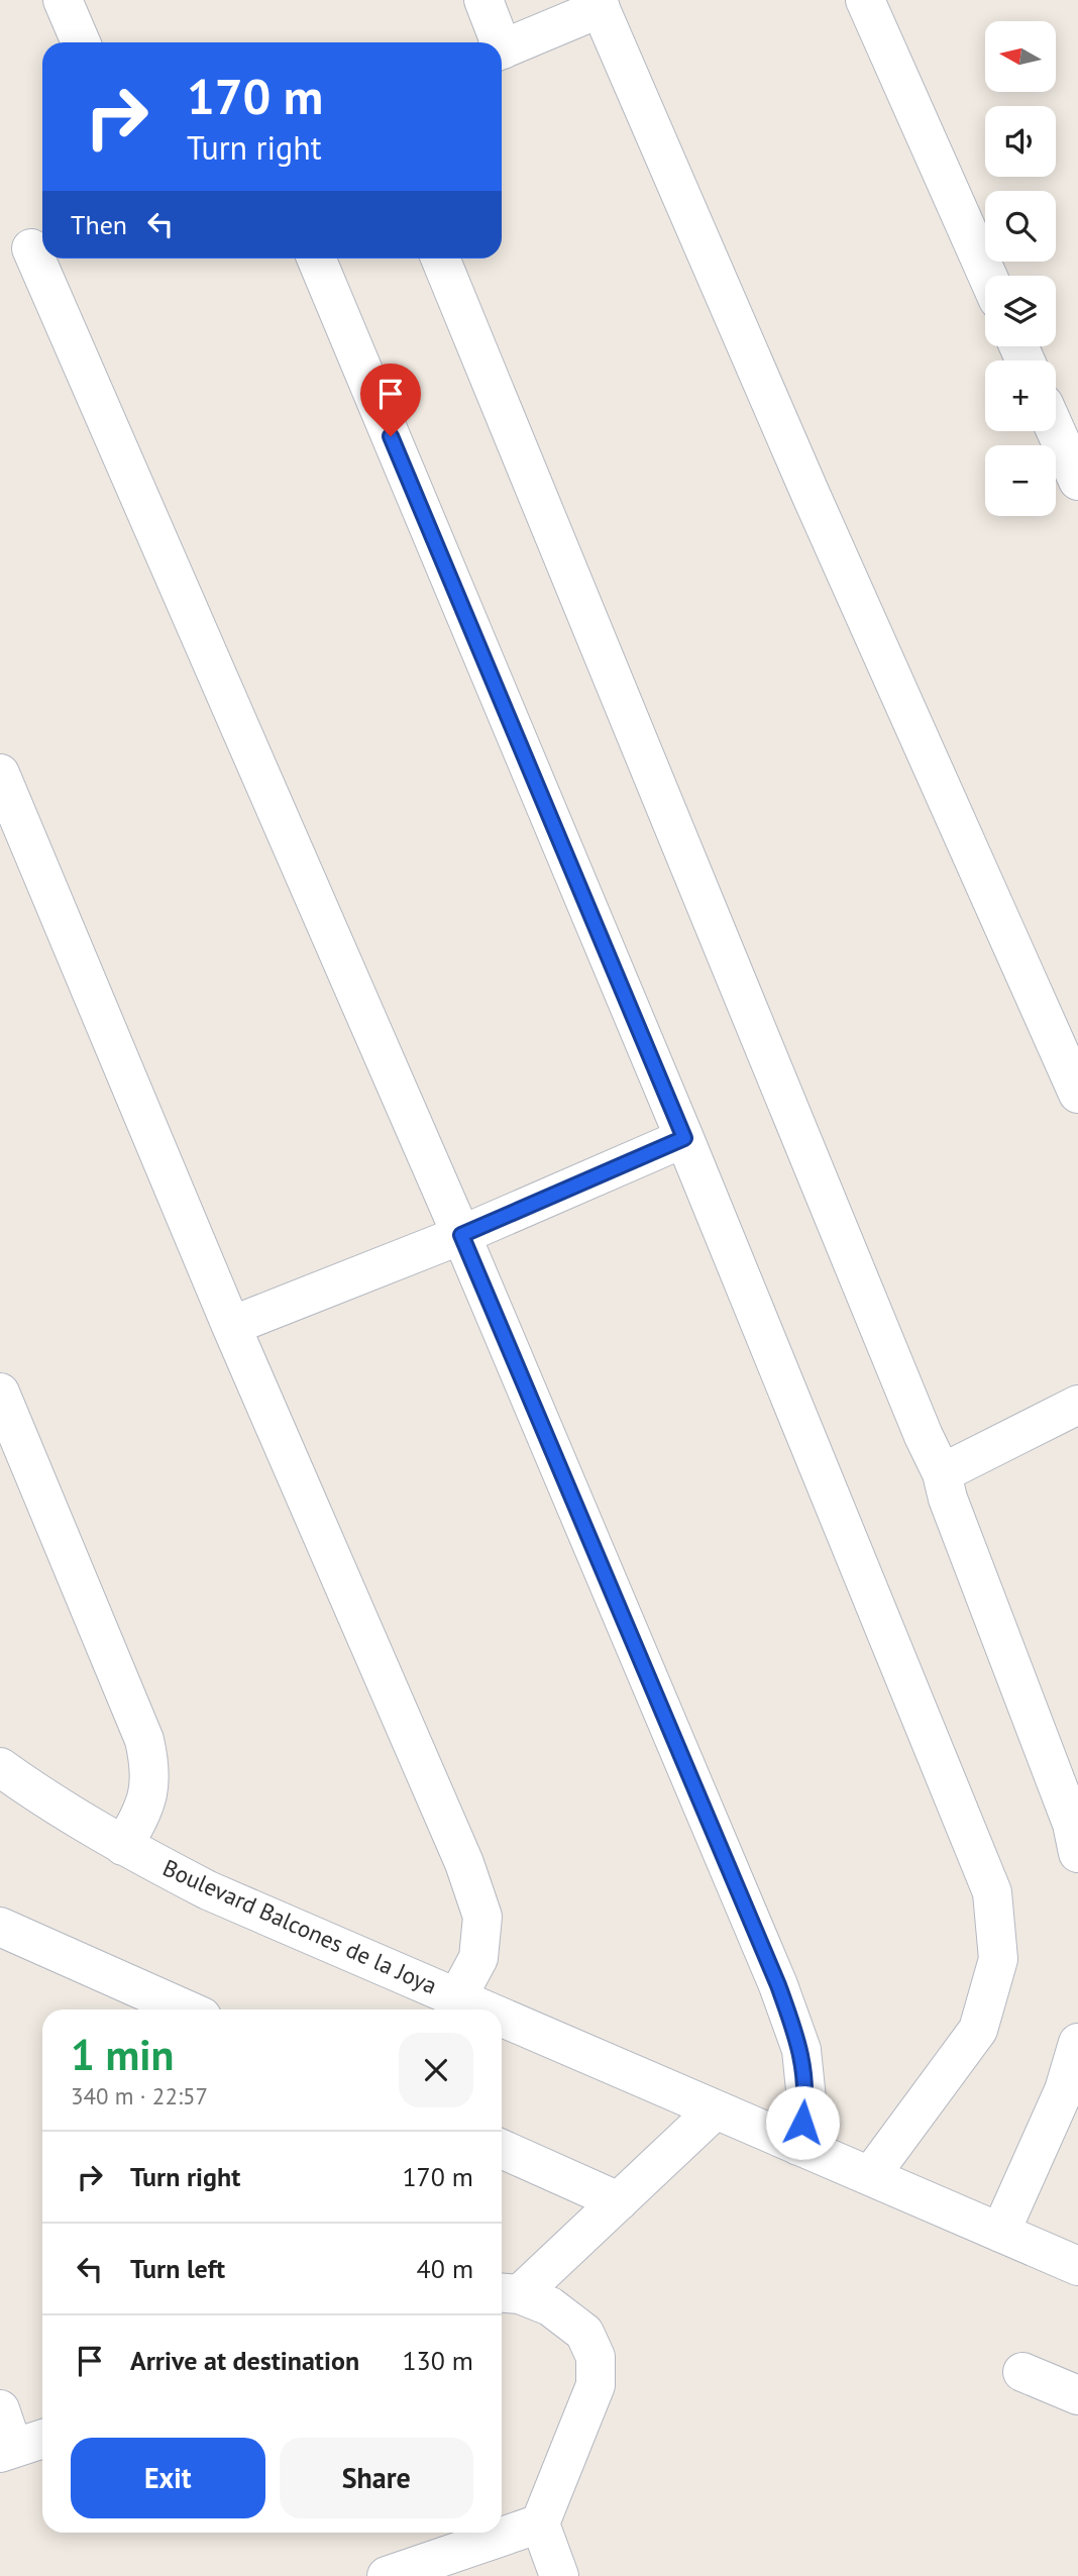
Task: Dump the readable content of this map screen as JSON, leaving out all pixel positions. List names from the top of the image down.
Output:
{
  "streets": {
    "street": ["Boulevard Balcones de la Joya"]
  },
  "north": "left",
  "page": {
    "map_buttons": ["+", "−"],
    "turn": ["170 m", "Turn right"],
    "then": "Then",
    "heading": ["1 min", "340 m · 22:57"],
    "list": [
      {
        "name": "Turn right",
        "value": "170 m"
      },
      {
        "name": "Turn left",
        "value": "40 m"
      },
      {
        "name": "Arrive at destination",
        "value": "130 m"
      }
    ],
    "buttons": ["Exit", "Share"]
  }
}
